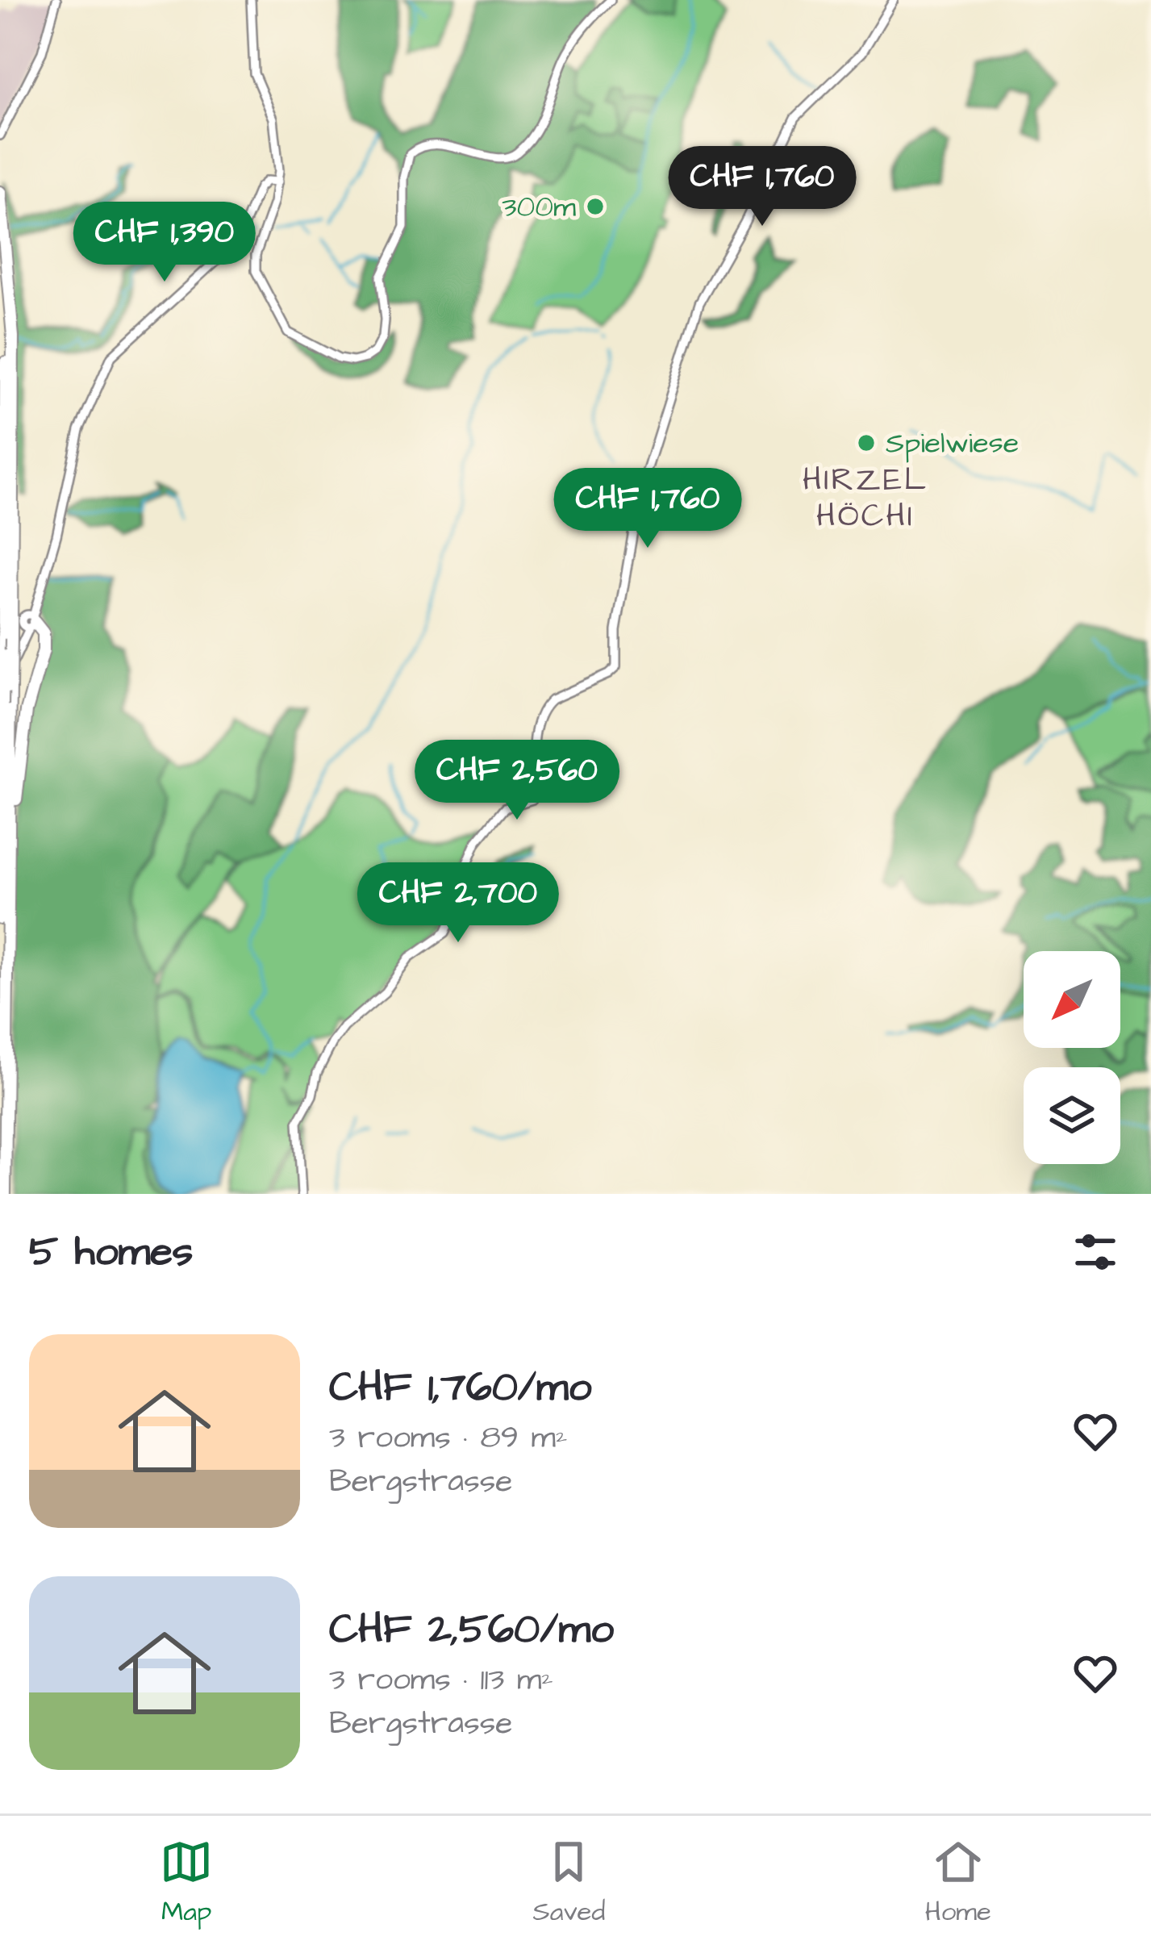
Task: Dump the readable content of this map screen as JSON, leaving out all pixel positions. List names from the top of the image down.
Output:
{
  "districts": ["HIRZEL HÖCHI"],
  "places": ["300m", "Spielwiese"],
  "north": "bottom left",
  "page": {
    "price": [
      "CHF 1,760",
      "CHF 1,390",
      "CHF 1,760",
      "CHF 2,560",
      "CHF 2,700"
    ],
    "heading": "5 homes",
    "list": [
      {
        "name": "CHF 1,760/mo",
        "note": "3 rooms · 89 m² · Bergstrasse"
      },
      {
        "name": "CHF 2,560/mo",
        "note": "3 rooms · 113 m² · Bergstrasse"
      }
    ],
    "tabs": ["Map", "Saved", "Home"]
  }
}
